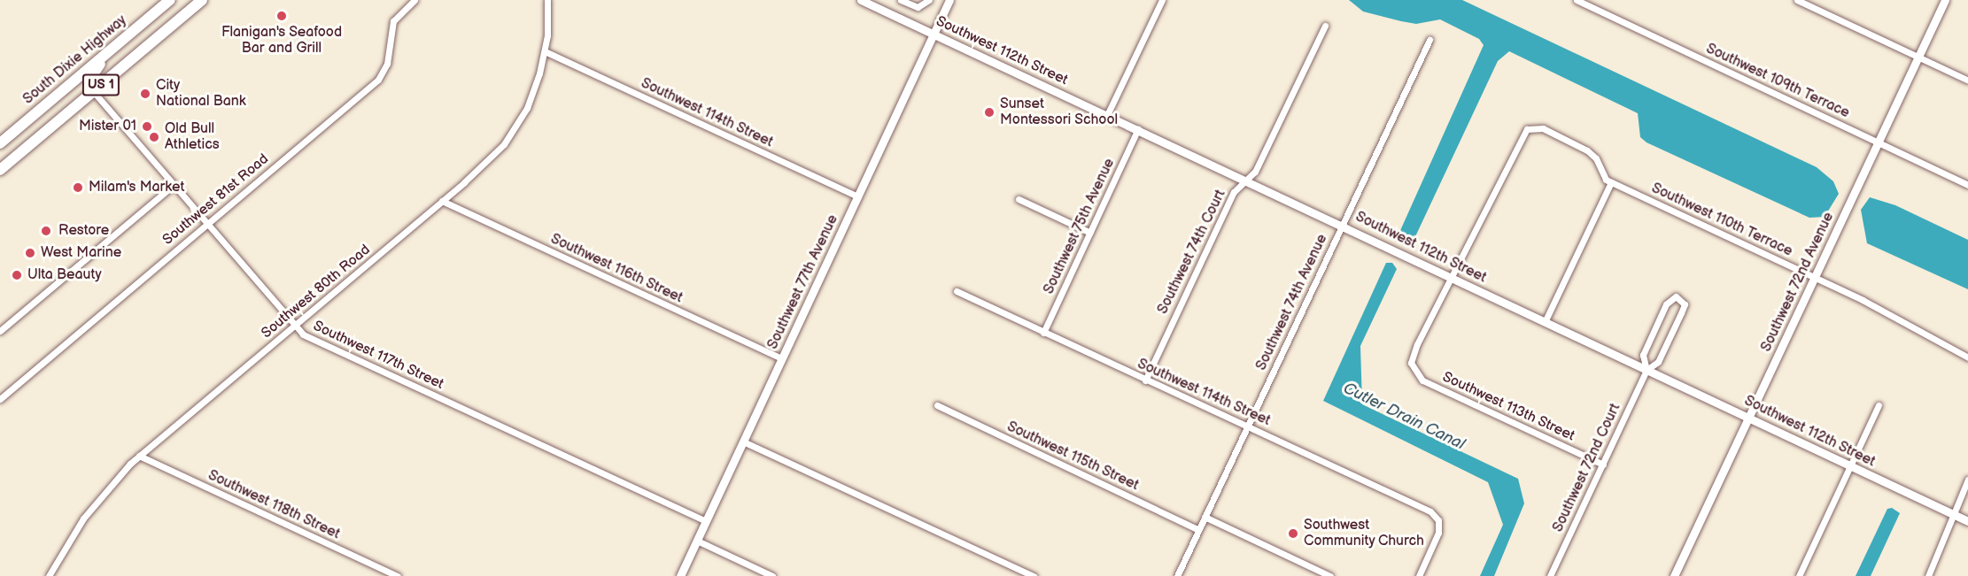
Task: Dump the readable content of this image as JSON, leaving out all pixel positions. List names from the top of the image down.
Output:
{
  "streets": {
    "highway": ["South Dixie Highway", "US 1"],
    "street": [
      "Southwest 112th Street",
      "Southwest 109th Terrace",
      "Southwest 114th Street",
      "Southwest 81st Road",
      "Southwest 110th Terrace",
      "Southwest 75th Avenue",
      "Southwest 74th Court",
      "Southwest 116th Street",
      "Southwest 77th Avenue",
      "Southwest 72nd Avenue",
      "Southwest 80th Road",
      "Southwest 74th Avenue",
      "Southwest 117th Street",
      "Southwest 113th Street",
      "Southwest 115th Street",
      "Southwest 72nd Court",
      "Southwest 118th Street"
    ]
  },
  "crossings": [
    ["Southwest 112th Street", "Southwest 75th Avenue"],
    ["Southwest 112th Street", "Southwest 74th Court"],
    ["Southwest 112th Street", "Southwest 77th Avenue"],
    ["Southwest 112th Street", "Southwest 72nd Avenue"],
    ["Southwest 112th Street", "Southwest 74th Avenue"],
    ["Southwest 112th Street", "Southwest 113th Street"],
    ["Southwest 112th Street", "Southwest 72nd Court"],
    ["Southwest 109th Terrace", "Southwest 72nd Avenue"],
    ["US 1", "Southwest 117th Street"],
    ["Southwest 114th Street", "Southwest 75th Avenue"],
    ["Southwest 114th Street", "Southwest 74th Court"],
    ["Southwest 114th Street", "Southwest 77th Avenue"],
    ["Southwest 114th Street", "Southwest 80th Road"],
    ["Southwest 114th Street", "Southwest 74th Avenue"],
    ["Southwest 81st Road", "Southwest 117th Street"],
    ["Southwest 110th Terrace", "Southwest 72nd Avenue"],
    ["Southwest 116th Street", "Southwest 77th Avenue"],
    ["Southwest 116th Street", "Southwest 80th Road"],
    ["Southwest 77th Avenue", "Southwest 117th Street"],
    ["Southwest 80th Road", "Southwest 117th Street"],
    ["Southwest 80th Road", "Southwest 118th Street"],
    ["Southwest 74th Avenue", "Southwest 115th Street"],
    ["Southwest 113th Street", "Southwest 72nd Court"]
  ],
  "water": ["Cutler Drain Canal"],
  "places": [
    "Flanigan's Seafood Bar and Grill",
    "City National Bank",
    "Sunset Montessori School",
    "Mister 01",
    "Old Bull Athletics",
    "Milam's Market",
    "Restore",
    "West Marine",
    "Ulta Beauty",
    "Southwest Community Church"
  ]
}
